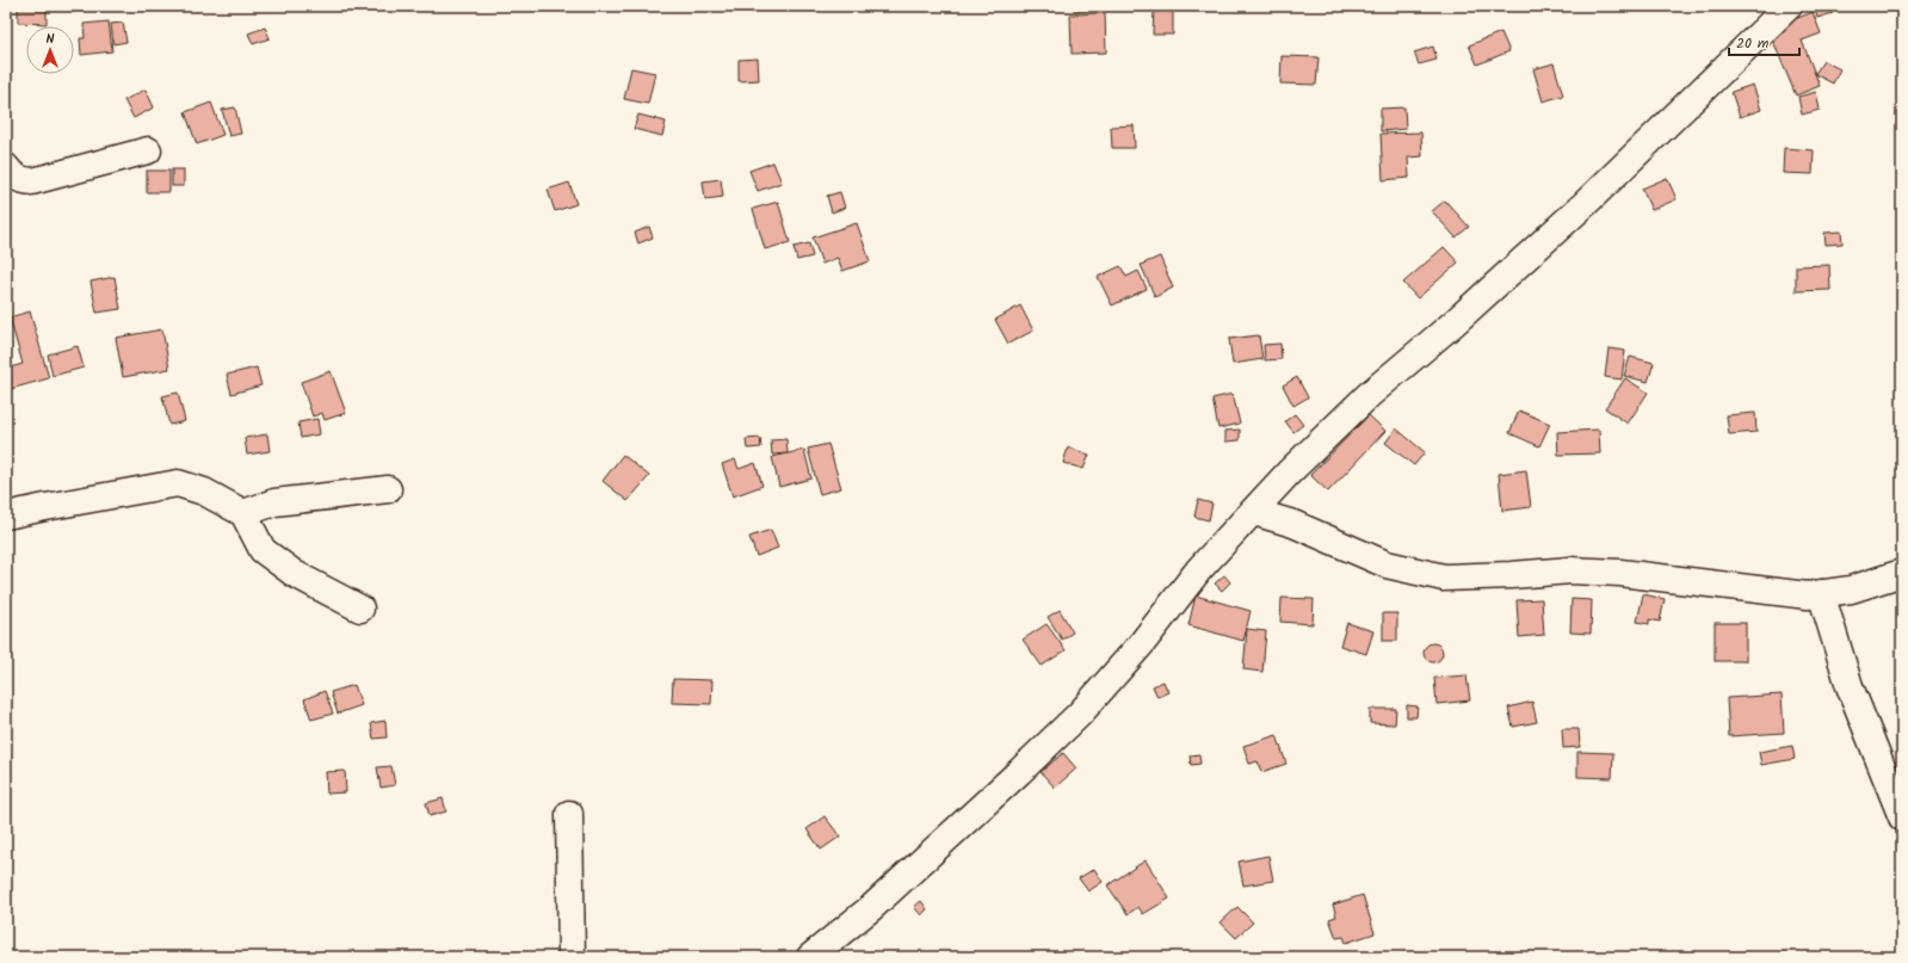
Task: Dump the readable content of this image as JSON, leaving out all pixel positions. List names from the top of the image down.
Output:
{
  "scale_bar": "20 m",
  "north": "top"
}
